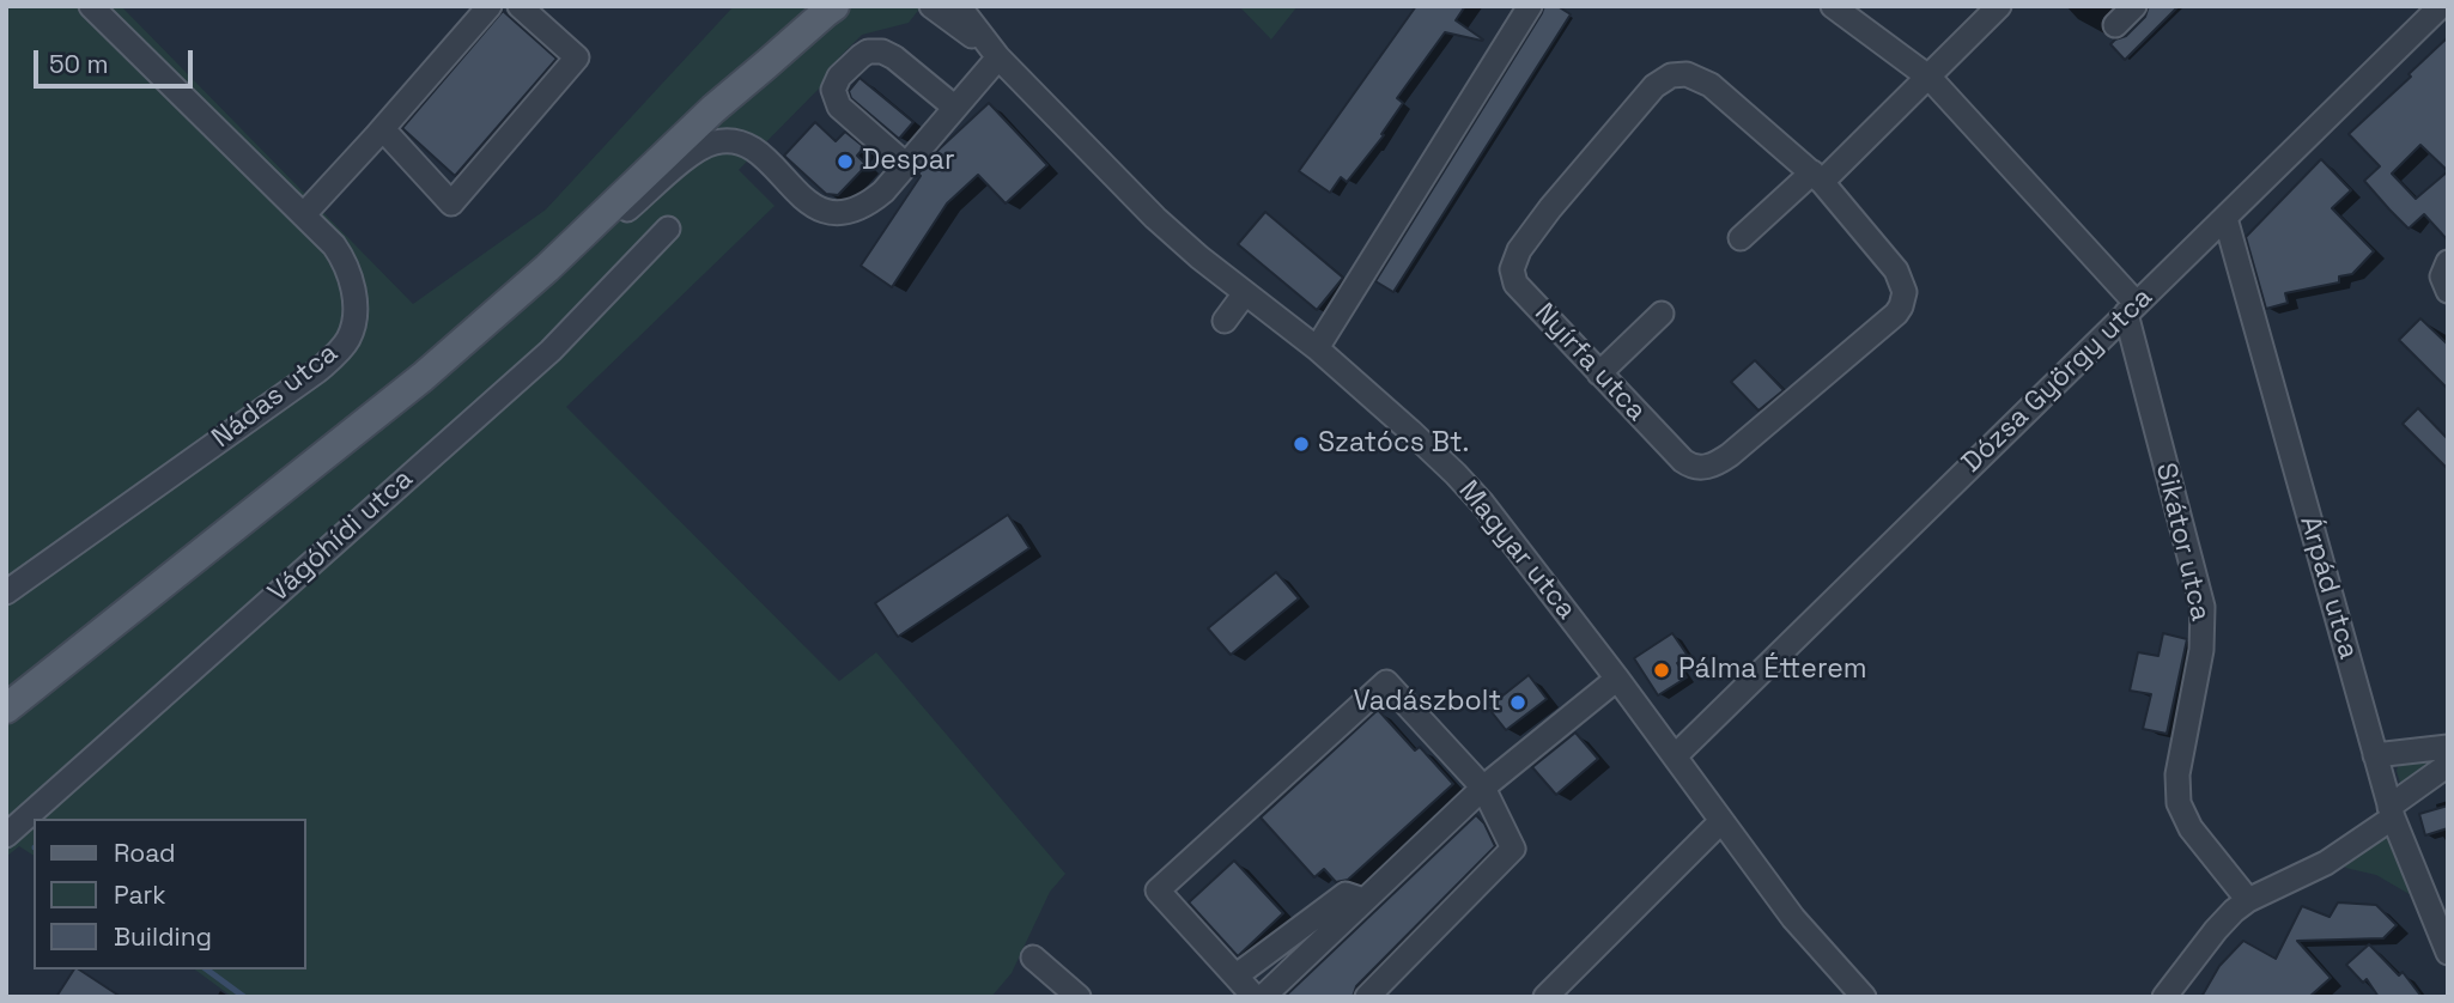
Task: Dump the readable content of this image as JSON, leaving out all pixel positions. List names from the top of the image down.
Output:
{
  "streets": {
    "street": [
      "Nyírfa utca",
      "Dózsa György utca",
      "Nádas utca",
      "Vágóhídi utca",
      "Sikátor utca",
      "Magyar utca",
      "Árpád utca"
    ]
  },
  "crossings": [
    ["Dózsa György utca", "Sikátor utca"],
    ["Dózsa György utca", "Magyar utca"],
    ["Dózsa György utca", "Árpád utca"]
  ],
  "places": [
    "Despar",
    "Szatócs Bt.",
    "Pálma Étterem",
    "Vadászbolt"
  ],
  "legend": ["Road", "Park", "Building"],
  "scale_bar": "50 m"
}
